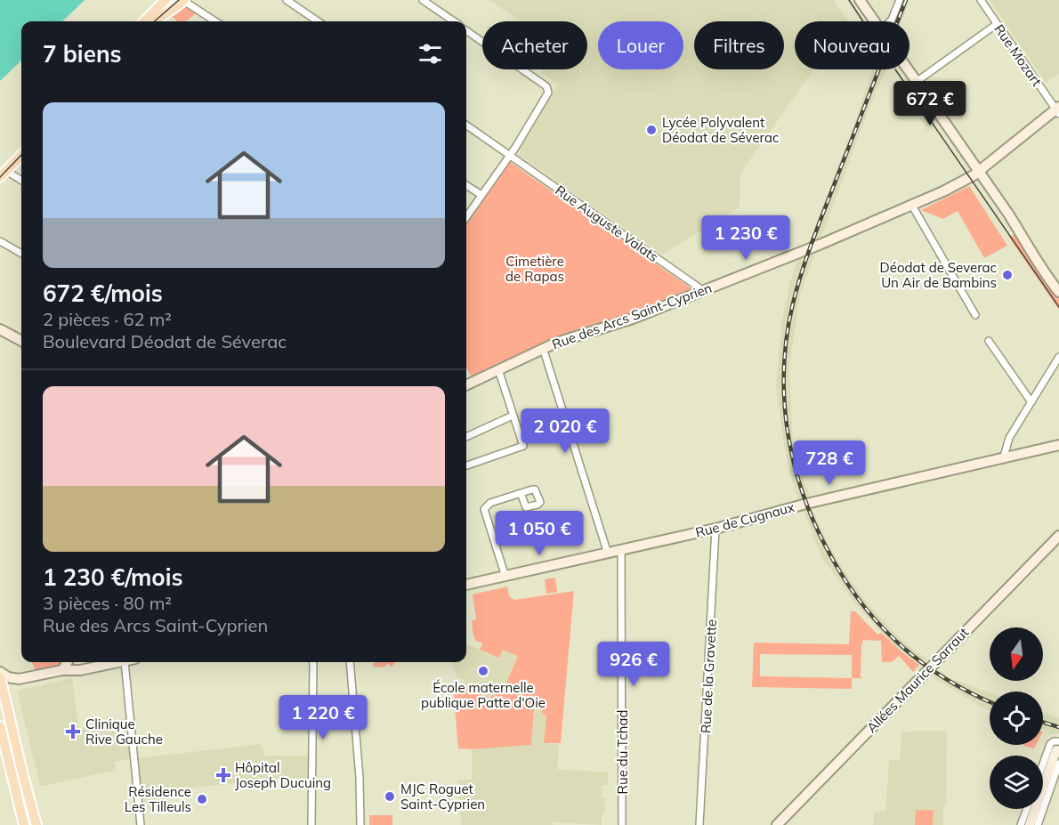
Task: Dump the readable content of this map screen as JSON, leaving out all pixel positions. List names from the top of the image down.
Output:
{
  "streets": {
    "street": [
      "Rue Mozart",
      "Rue Auguste Valats",
      "Rue des Arcs Saint-Cyprien",
      "Rue de Cugnaux",
      "Rue de la Gravette",
      "Allées Maurice Sarraut",
      "Rue du Tchad"
    ]
  },
  "crossings": [
    ["Rue Mozart", "Rue des Arcs Saint-Cyprien"],
    ["Rue Auguste Valats", "Rue des Arcs Saint-Cyprien"],
    ["Rue de Cugnaux", "Rue de la Gravette"],
    ["Rue de Cugnaux", "Rue du Tchad"]
  ],
  "parks": ["Cimetière de Rapas"],
  "places": {
    "other": [
      "Lycée Polyvalent Déodat de Séverac",
      "Déodat de Severac Un Air de Bambins",
      "École maternelle publique Patte d'Oie",
      "MJC Roguet Saint-Cyprien",
      "Résidence Les Tilleuls"
    ],
    "health": ["Clinique Rive Gauche", "Hôpital Joseph Ducuing"]
  },
  "north": "bottom",
  "page": {
    "chip": [
      "Acheter",
      "Louer",
      "Filtres",
      "Nouveau"
    ],
    "heading": "7 biens",
    "price": [
      "672 €",
      "1 230 €",
      "2 020 €",
      "728 €",
      "1 050 €",
      "926 €",
      "1 220 €"
    ],
    "list": [
      {
        "name": "672 €/mois",
        "note": "2 pièces · 62 m² · Boulevard Déodat de Séverac"
      },
      {
        "name": "1 230 €/mois",
        "note": "3 pièces · 80 m² · Rue des Arcs Saint-Cyprien"
      }
    ]
  }
}
